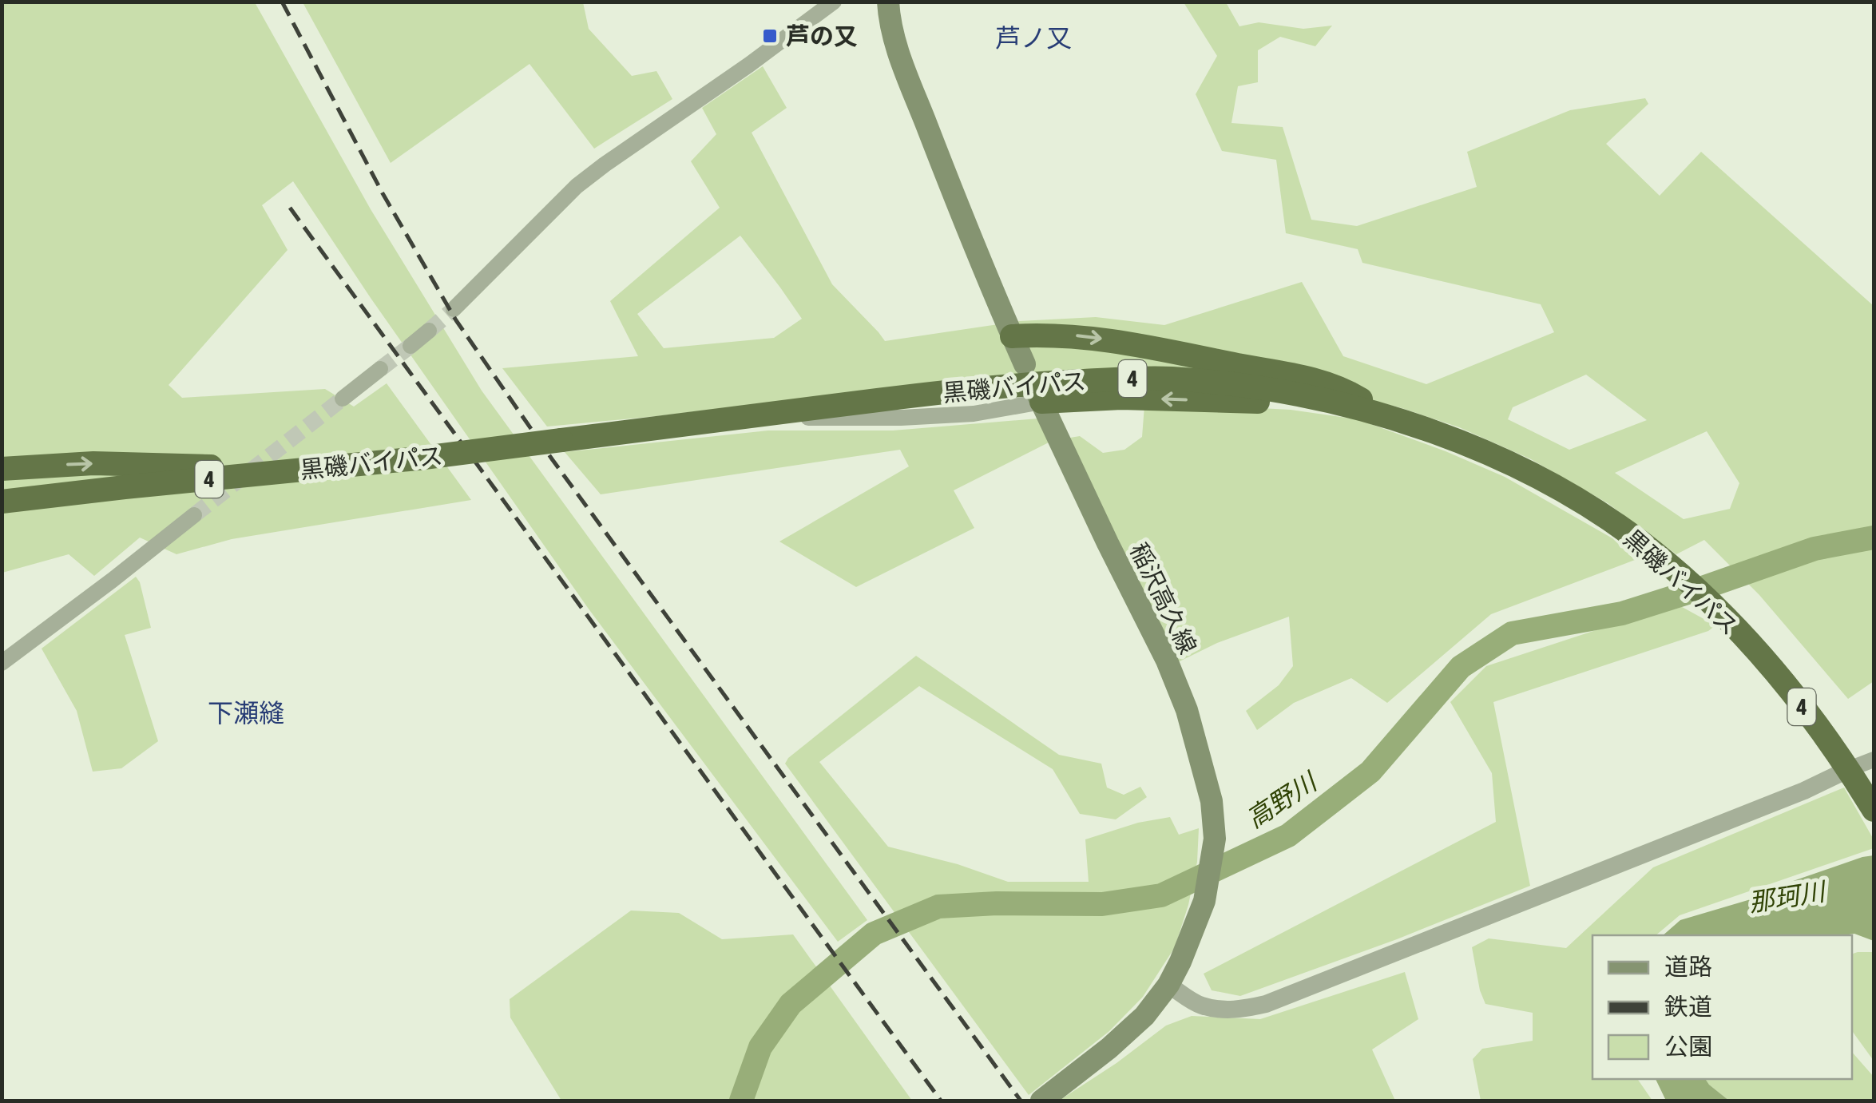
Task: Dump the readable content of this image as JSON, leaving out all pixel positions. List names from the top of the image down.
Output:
{
  "streets": {
    "highway": ["4", "黒磯バイパス"],
    "main road": ["稲沢高久線"]
  },
  "crossings": [
    ["4", "黒磯バイパス"],
    ["4", "稲沢高久線"]
  ],
  "districts": ["芦ノ又", "下瀬縫"],
  "water": ["高野川", "那珂川"],
  "places": {
    "transit": ["芦の又"]
  },
  "legend": ["道路", "鉄道", "公園"]
}
